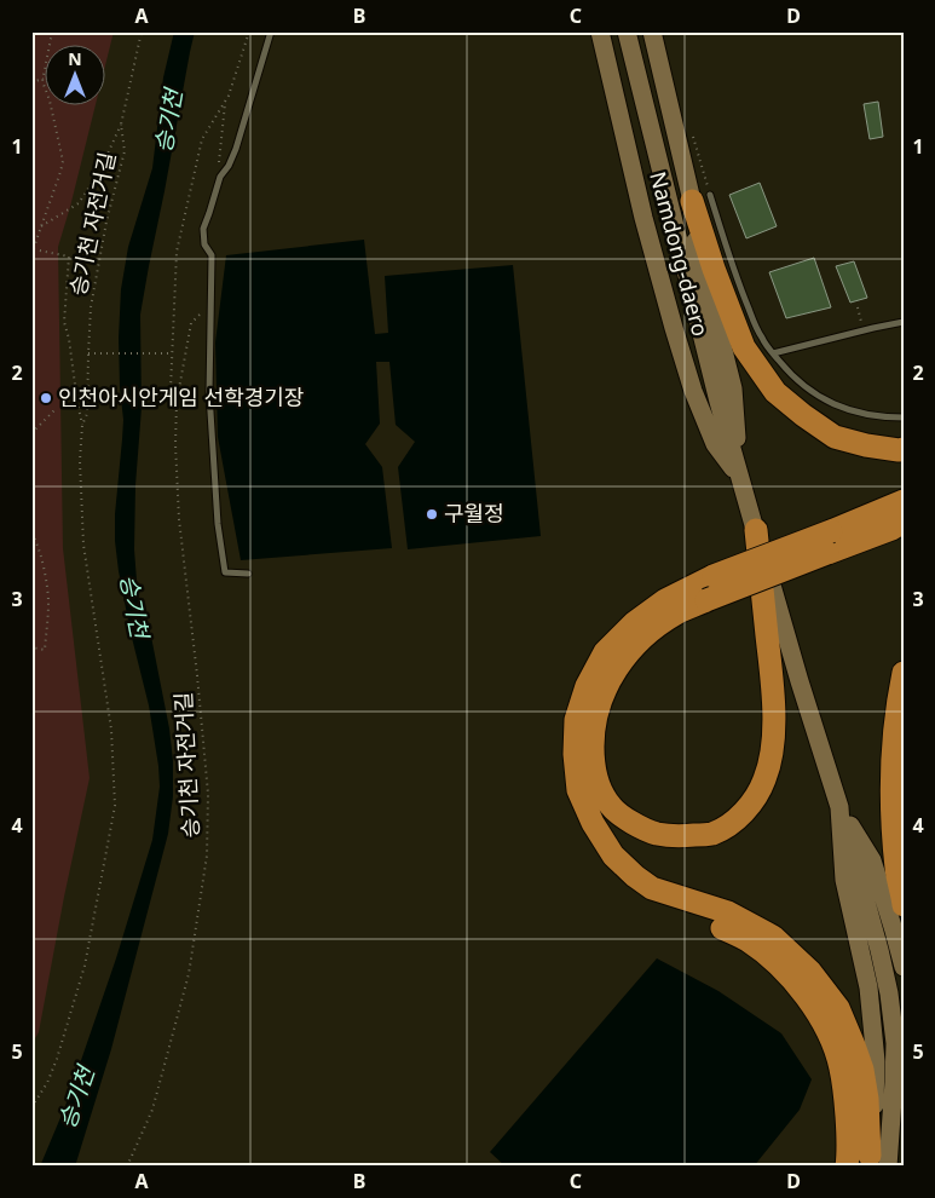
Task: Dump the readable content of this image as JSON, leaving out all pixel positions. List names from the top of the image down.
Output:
{
  "streets": {
    "main road": ["Namdong-daero"],
    "path": ["승기천 자전거길"]
  },
  "water": ["승기천"],
  "places": ["인천아시안게임 선학경기장", "구월정"],
  "north": "top",
  "grid": {
    "columns": [
      "A",
      "B",
      "C",
      "D"
    ],
    "rows": [
      "1",
      "2",
      "3",
      "4",
      "5"
    ]
  }
}
